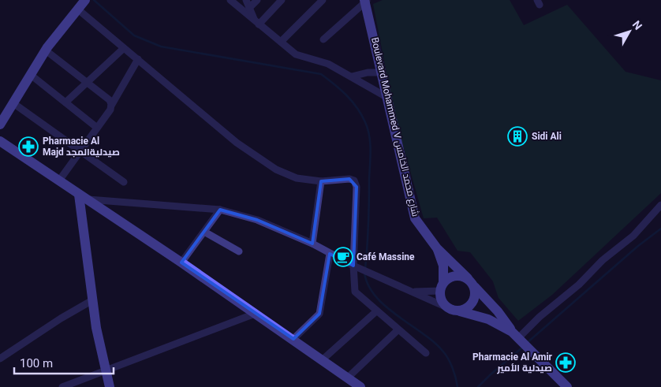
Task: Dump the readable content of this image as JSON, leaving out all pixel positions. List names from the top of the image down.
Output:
{
  "streets": {
    "street": ["Boulevard Mohammed V شارع محمد الخامس"]
  },
  "places": {
    "building": ["Sidi Ali"],
    "pharmacy": ["Pharmacie Al Majd صيدليةالمجد", "Pharmacie Al Amir صيدلية الأمير"],
    "cafe": ["Café Massine"]
  },
  "scale_bar": "100 m",
  "north": "top right"
}
